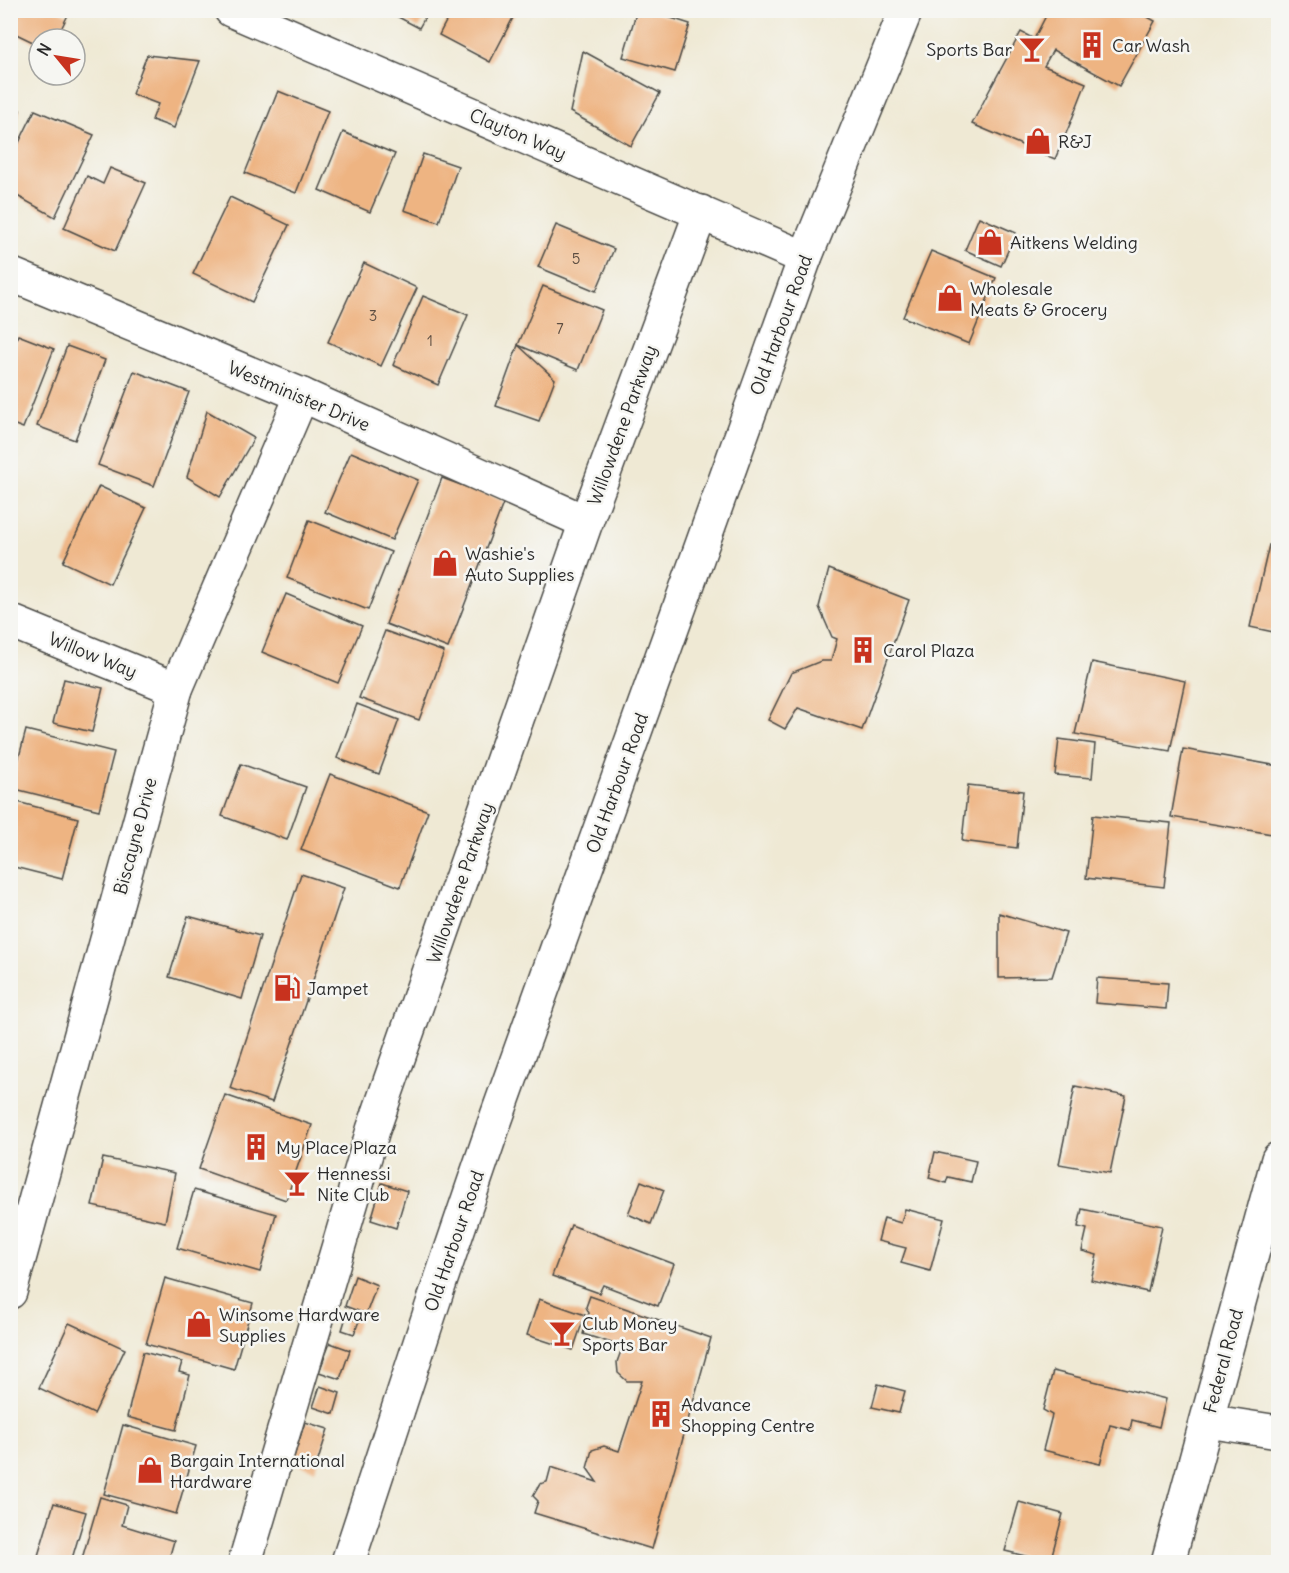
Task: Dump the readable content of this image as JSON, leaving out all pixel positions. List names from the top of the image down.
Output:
{
  "streets": {
    "street": [
      "Clayton Way",
      "Old Harbour Road",
      "Westminister Drive",
      "Willowdene Parkway",
      "Willow Way",
      "Biscayne Drive",
      "Federal Road"
    ]
  },
  "crossings": [
    ["Clayton Way", "Old Harbour Road"],
    ["Clayton Way", "Willowdene Parkway"],
    ["Westminister Drive", "Willowdene Parkway"],
    ["Westminister Drive", "Biscayne Drive"],
    ["Willow Way", "Biscayne Drive"]
  ],
  "places": {
    "building": [
      "Car Wash",
      "Carol Plaza",
      "My Place Plaza",
      "Advance Shopping Centre"
    ],
    "bar": ["Sports Bar", "Hennessi Nite Club", "Club Money Sports Bar"],
    "shop": [
      "R&J",
      "Aitkens Welding",
      "Wholesale Meats & Grocery",
      "Washie's Auto Supplies",
      "Winsome Hardware Supplies",
      "Bargain International Hardware"
    ],
    "fuel station": ["Jampet"]
  },
  "house_numbers": [
    "5",
    "3",
    "7",
    "1"
  ],
  "north": "top left"
}
